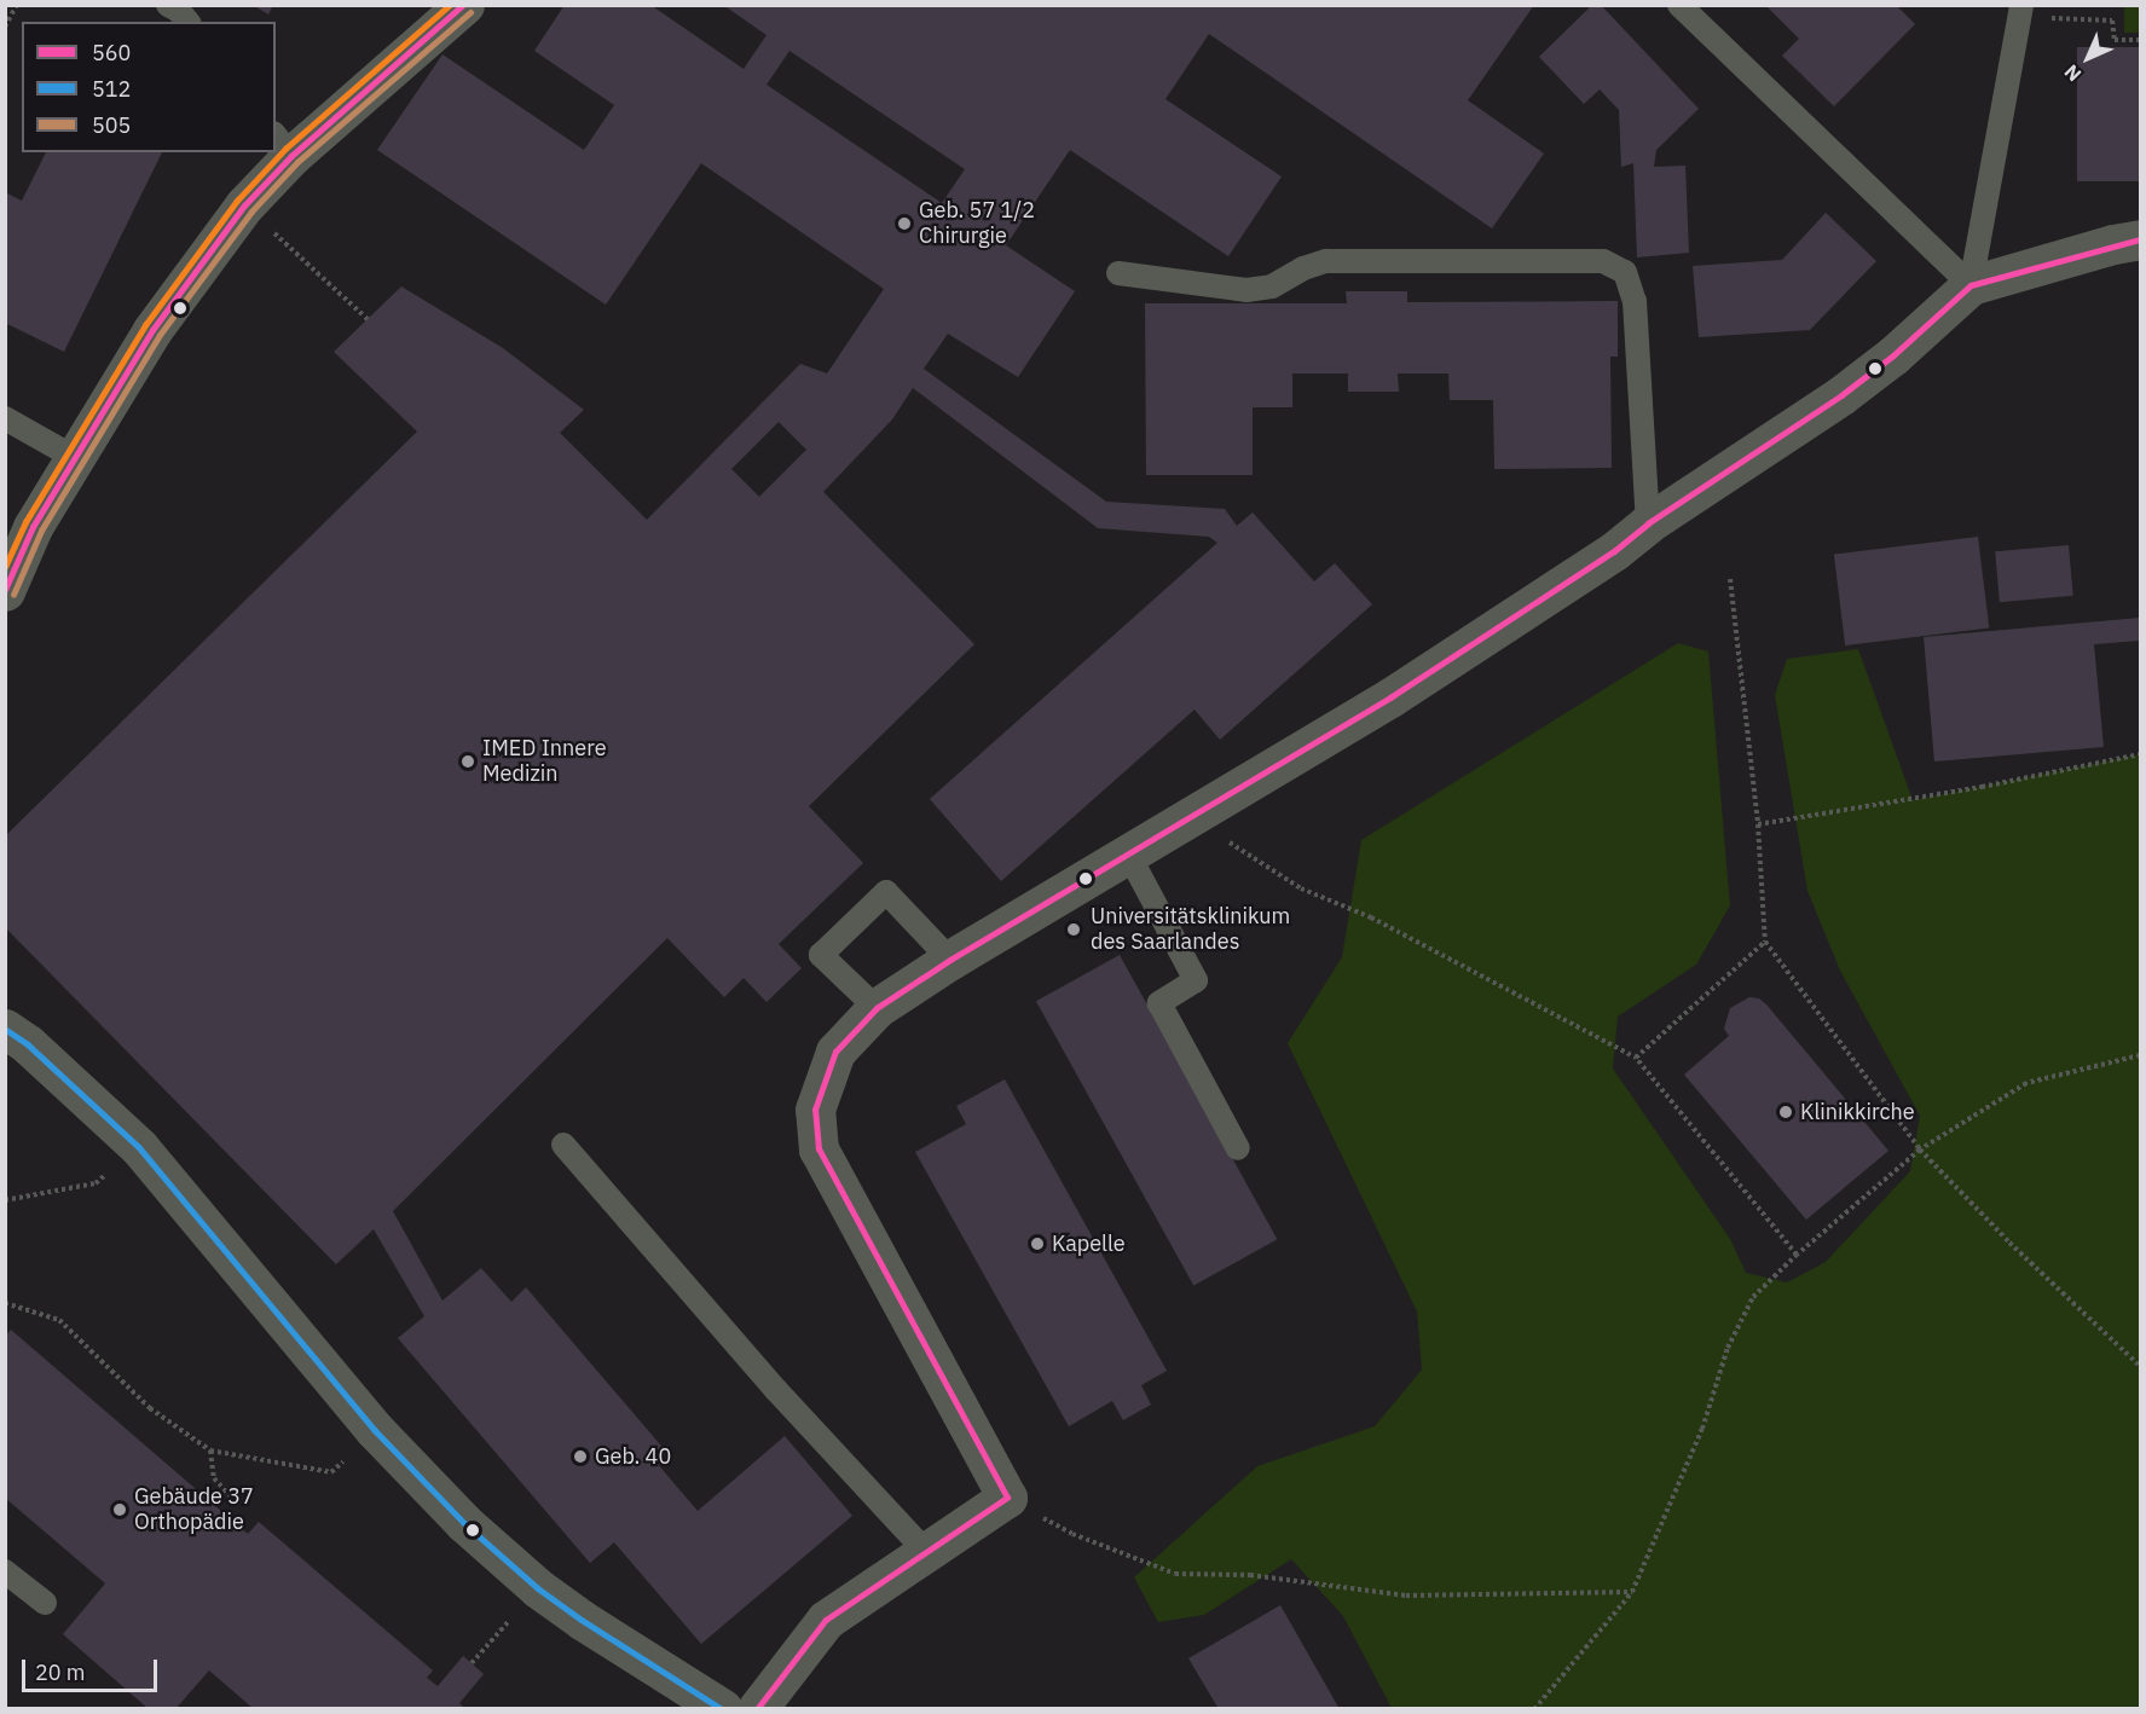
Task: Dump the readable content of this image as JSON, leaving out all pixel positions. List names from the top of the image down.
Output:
{
  "places": [
    "Geb. 57 1/2 Chirurgie",
    "IMED Innere Medizin",
    "Universitätsklinikum des Saarlandes",
    "Klinikkirche",
    "Kapelle",
    "Geb. 40",
    "Gebäude 37 Orthopädie"
  ],
  "lines": ["transit line 560", "transit line 505", "transit line 512"],
  "legend": ["560", "512", "505"],
  "scale_bar": "20 m",
  "north": "bottom left"
}
